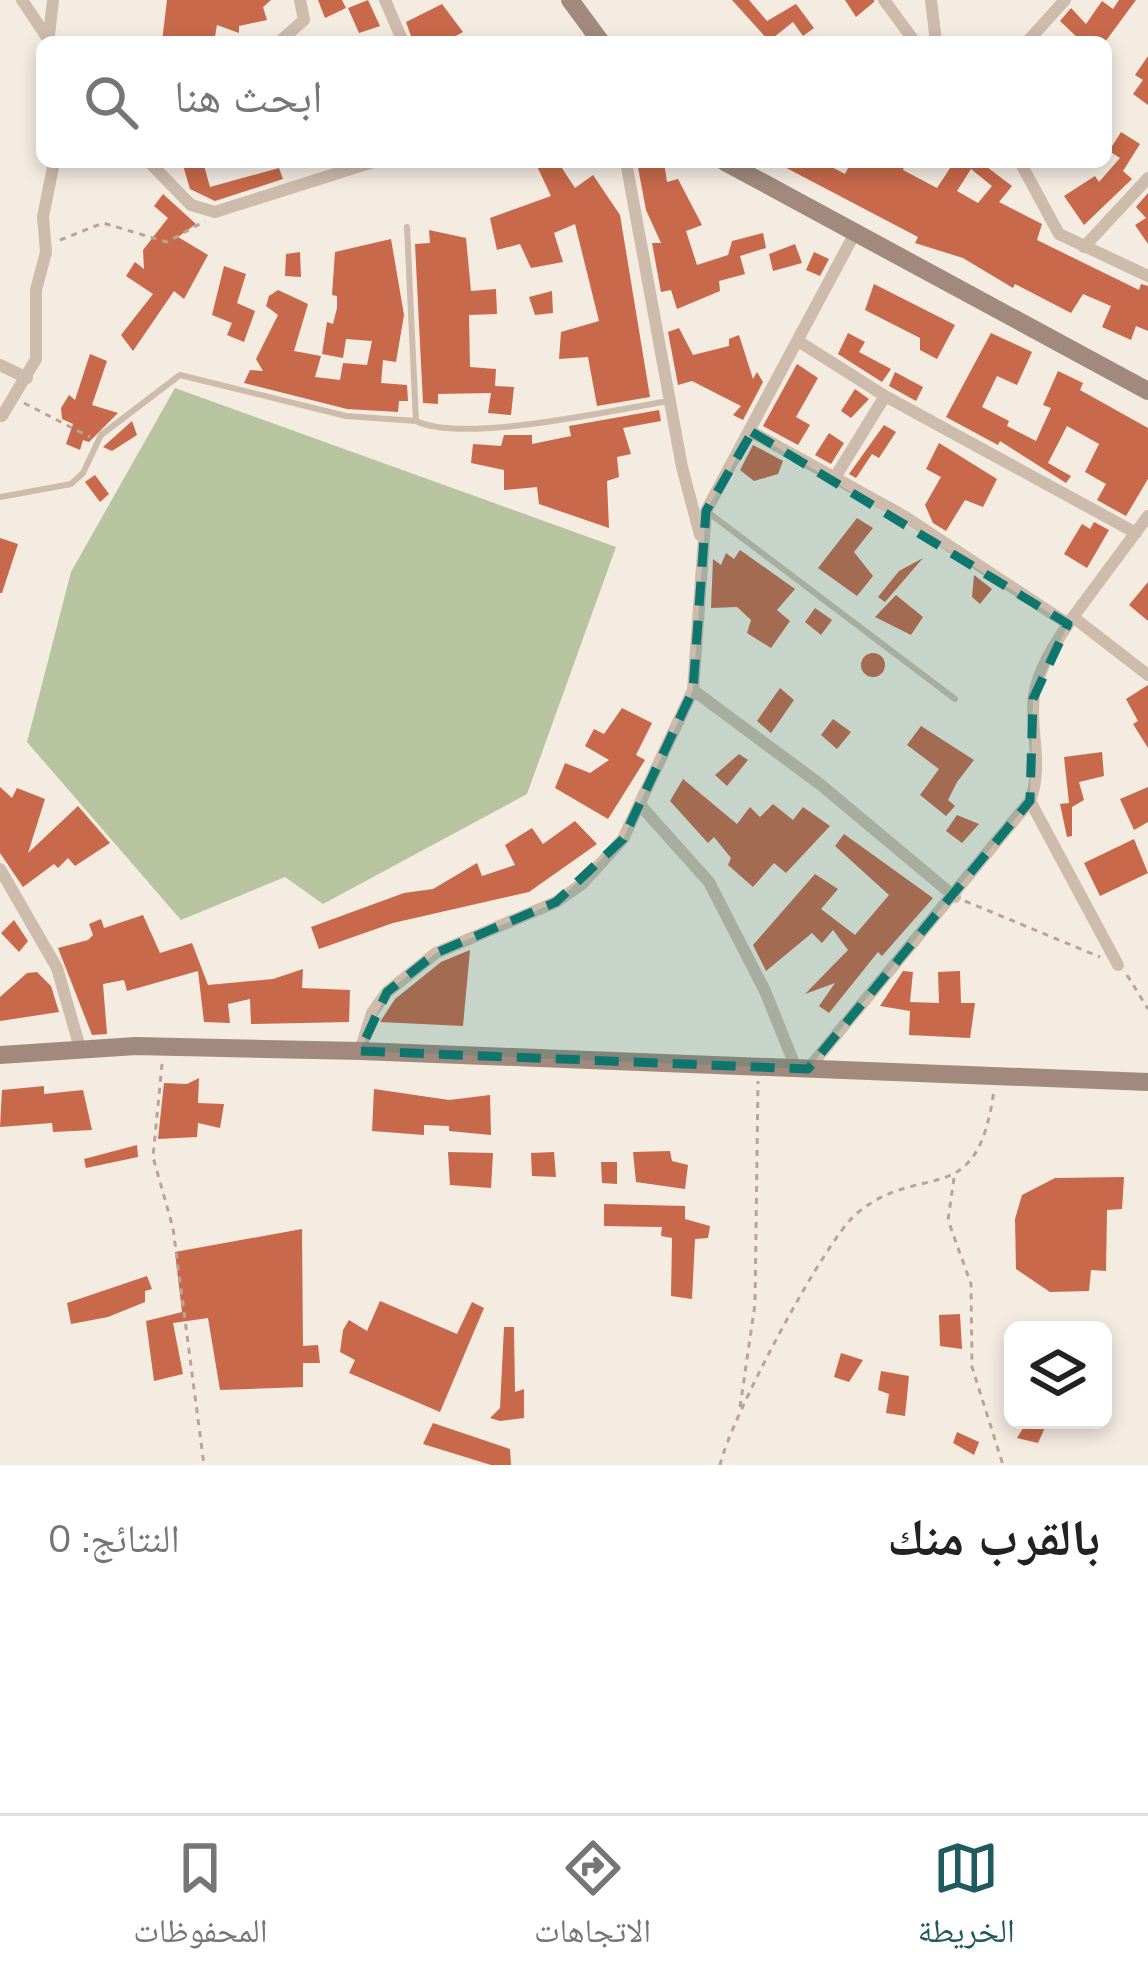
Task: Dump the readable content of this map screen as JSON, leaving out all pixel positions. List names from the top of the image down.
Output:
{
  "page": {
    "search": "ابحث هنا",
    "heading": ["بالقرب منك", "النتائج: 0"],
    "nav": ["الخريطة", "الاتجاهات", "المحفوظات"]
  }
}
